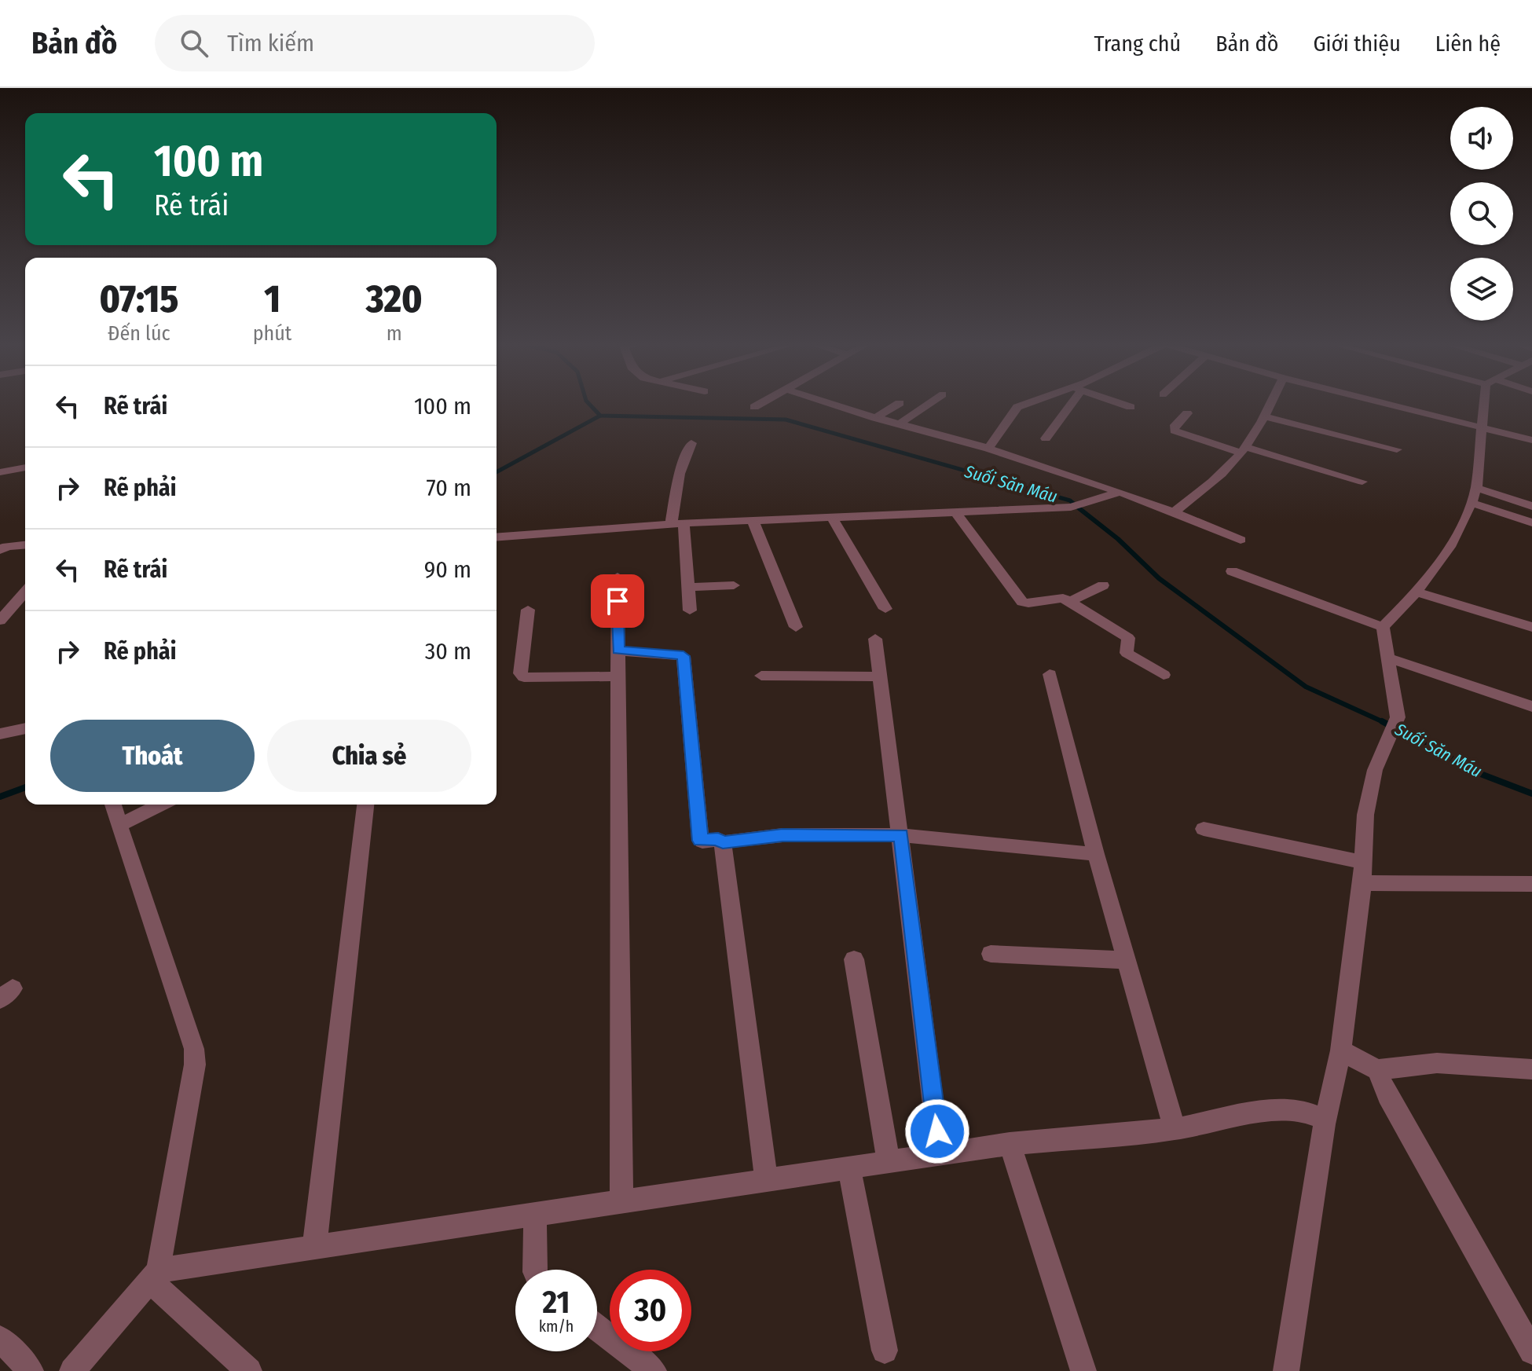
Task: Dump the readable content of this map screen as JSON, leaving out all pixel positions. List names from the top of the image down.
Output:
{
  "water": ["Suối Săn Máu"],
  "page": {
    "header": "Bản đồ",
    "search": "Tìm kiếm",
    "nav": [
      "Trang chủ",
      "Bản đồ",
      "Giới thiệu",
      "Liên hệ"
    ],
    "turn": ["100 m", "Rẽ trái"],
    "eta": [
      "07:15",
      "Đến lúc",
      "1",
      "phút",
      "320",
      "m"
    ],
    "list": [
      {
        "name": "Rẽ trái",
        "value": "100 m"
      },
      {
        "name": "Rẽ phải",
        "value": "70 m"
      },
      {
        "name": "Rẽ trái",
        "value": "90 m"
      },
      {
        "name": "Rẽ phải",
        "value": "30 m"
      }
    ],
    "buttons": ["Thoát", "Chia sẻ"],
    "speed": "21 km/h",
    "limit": "30"
  }
}
